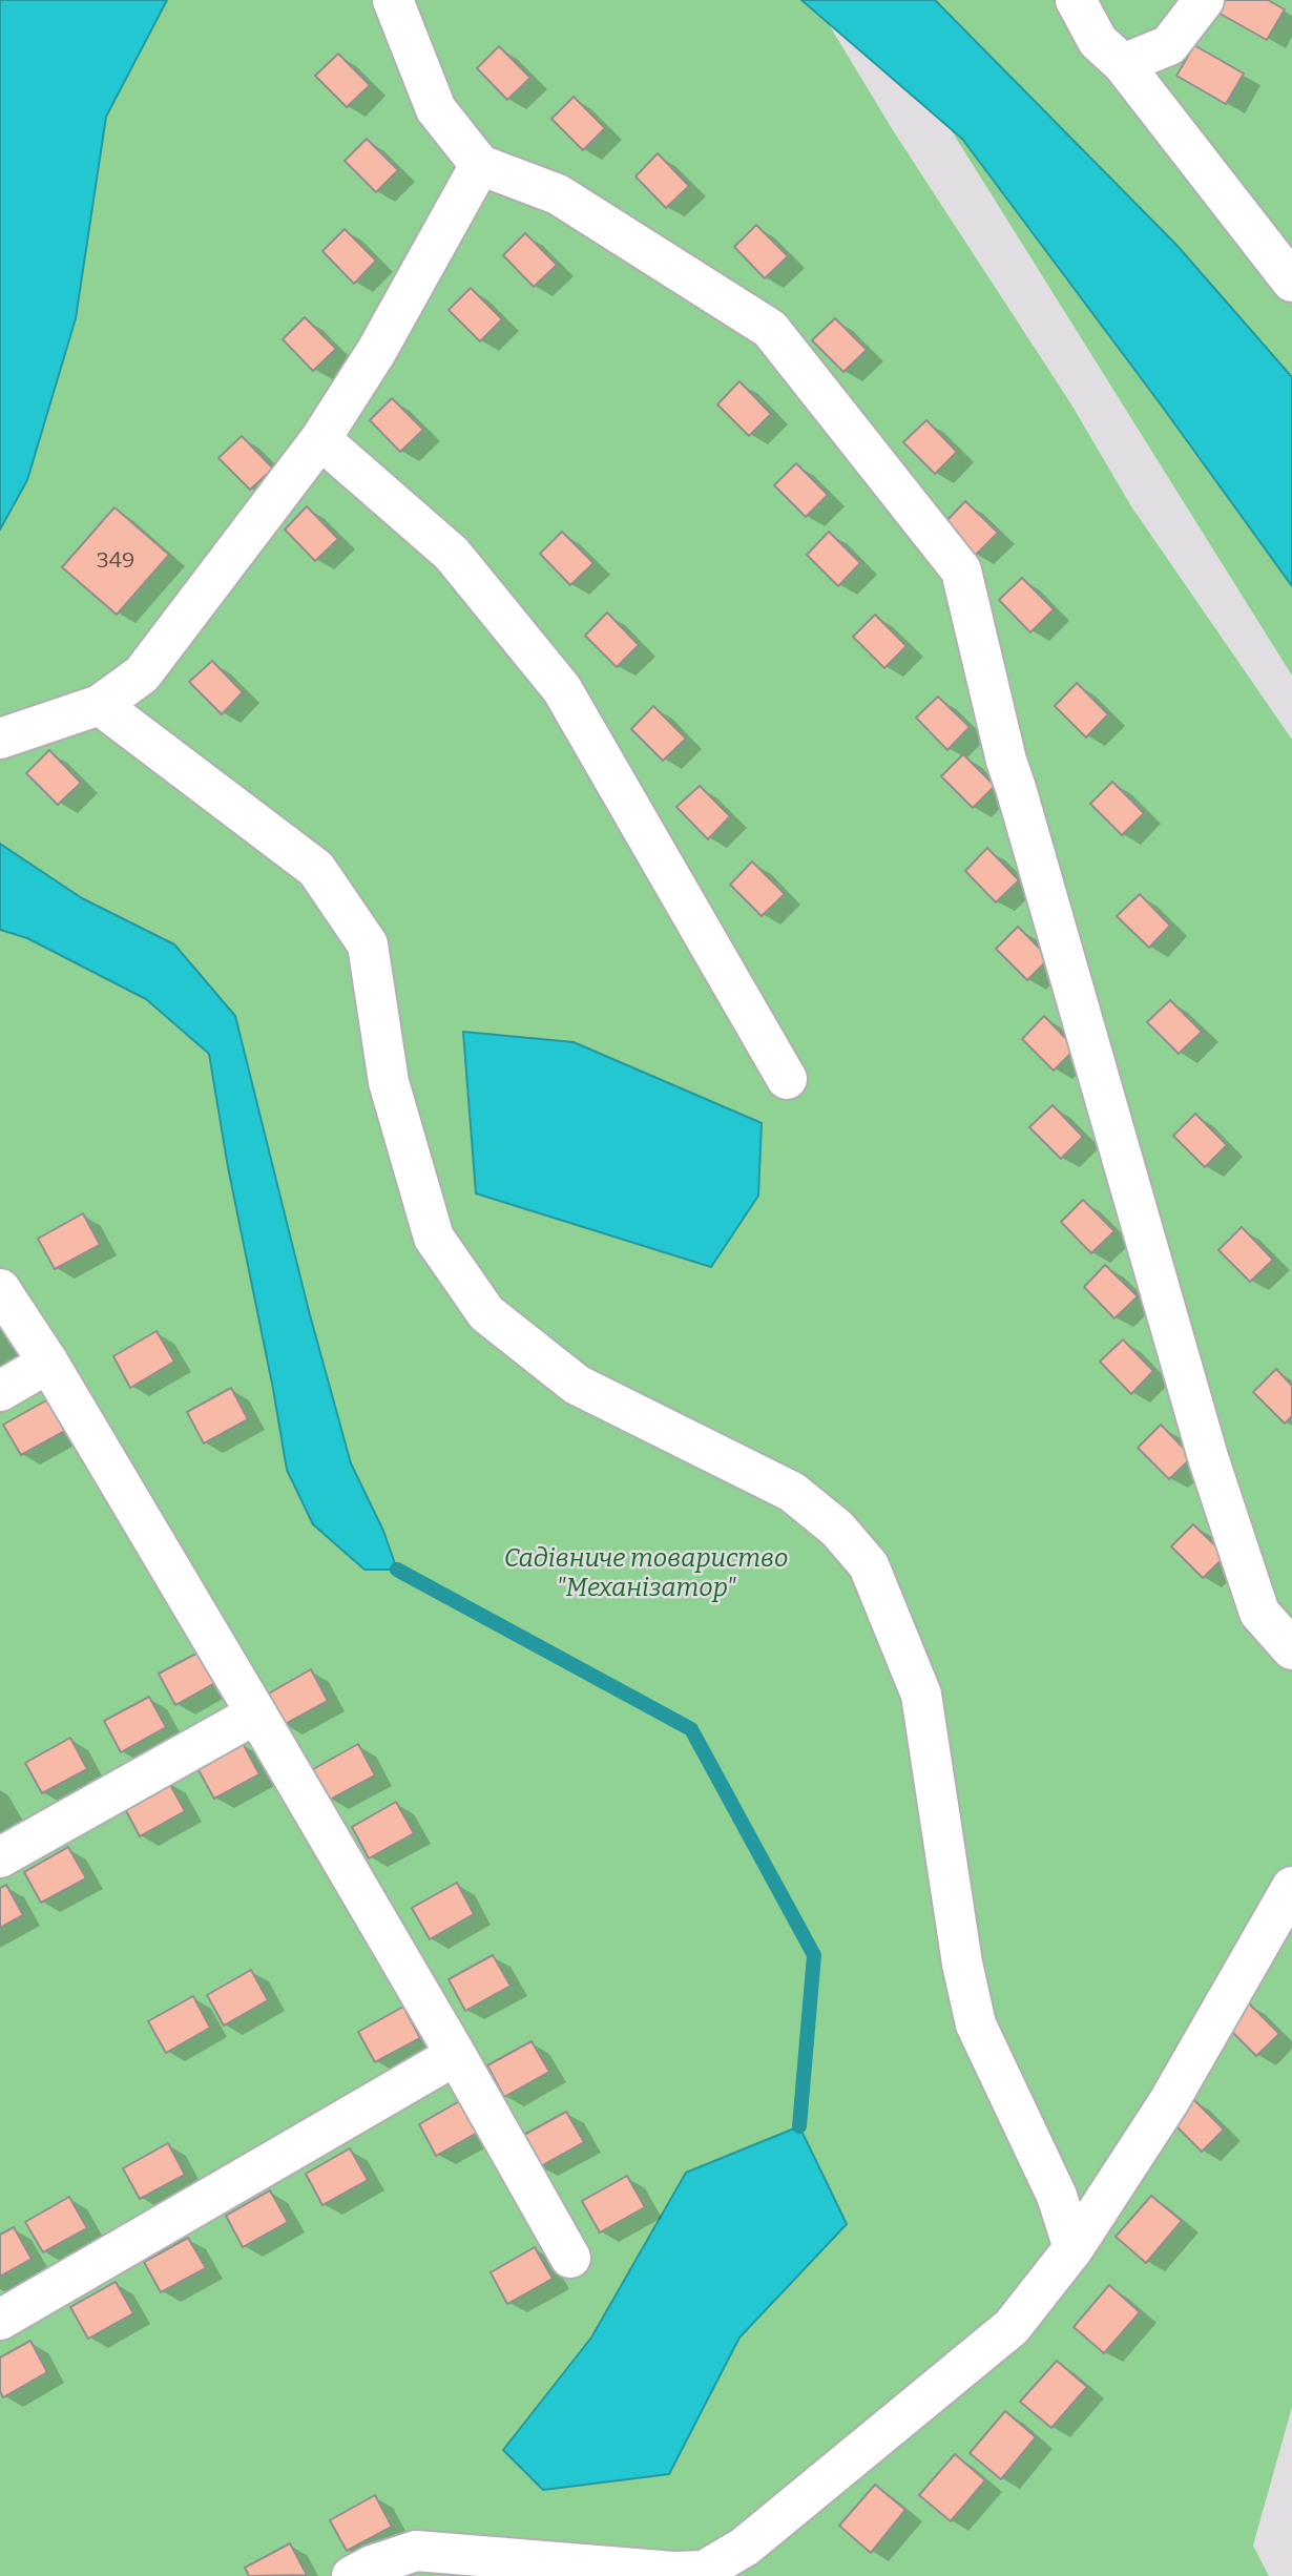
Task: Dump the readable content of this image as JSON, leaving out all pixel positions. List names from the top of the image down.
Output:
{
  "parks": ["Садівниче товариство \"Механізатор\""],
  "house_numbers": ["349"]
}
